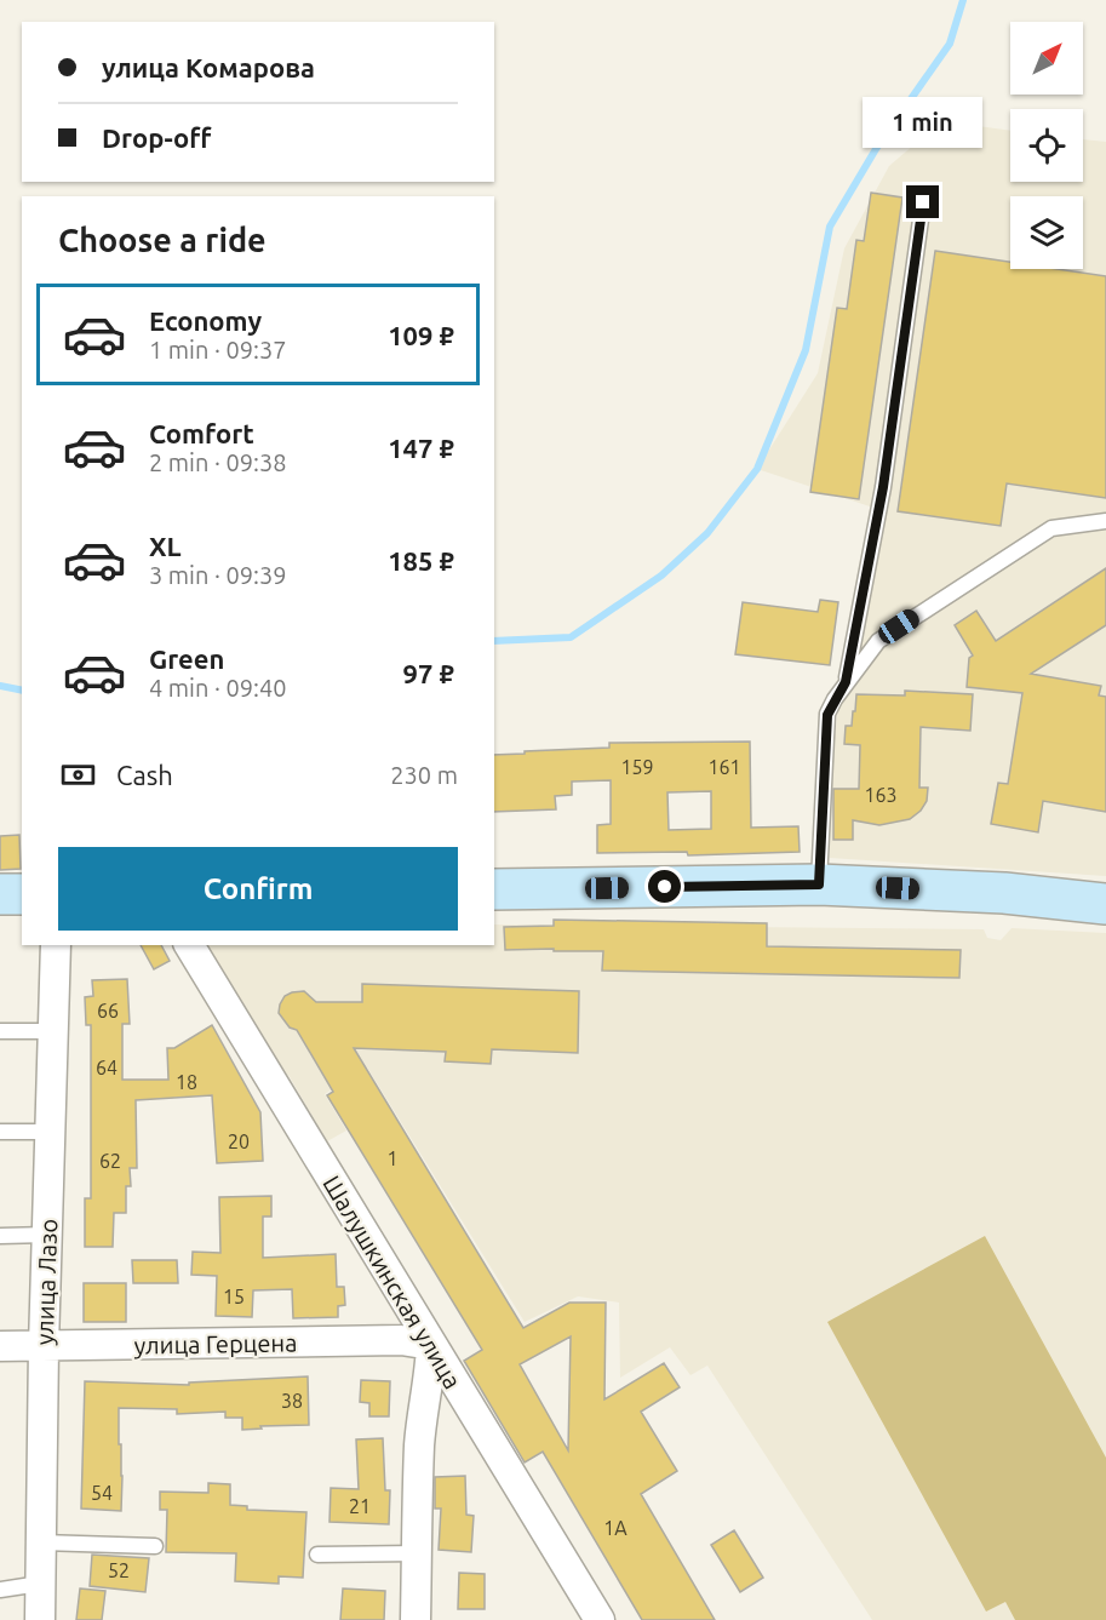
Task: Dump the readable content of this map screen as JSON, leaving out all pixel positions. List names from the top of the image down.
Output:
{
  "streets": {
    "street": ["улица Лазо", "Шалушкинская улица", "улица Герцена"]
  },
  "crossings": [
    ["улица Лазо", "улица Герцена"],
    ["Шалушкинская улица", "улица Герцена"]
  ],
  "house_numbers": [
    "159",
    "161",
    "163",
    "66",
    "64",
    "18",
    "20",
    "1",
    "62",
    "15",
    "38",
    "54",
    "21",
    "1А",
    "52"
  ],
  "north": "top right",
  "page": {
    "banner": ["улица Комарова", "Drop-off"],
    "bubble": "1 min",
    "heading": "Choose a ride",
    "list": [
      {
        "name": "Economy",
        "note": "1 min · 09:37",
        "value": "109 ₽"
      },
      {
        "name": "Comfort",
        "note": "2 min · 09:38",
        "value": "147 ₽"
      },
      {
        "name": "XL",
        "note": "3 min · 09:39",
        "value": "185 ₽"
      },
      {
        "name": "Green",
        "note": "4 min · 09:40",
        "value": "97 ₽"
      }
    ],
    "pay": ["Cash", "230 m"],
    "buttons": "Confirm"
  }
}
